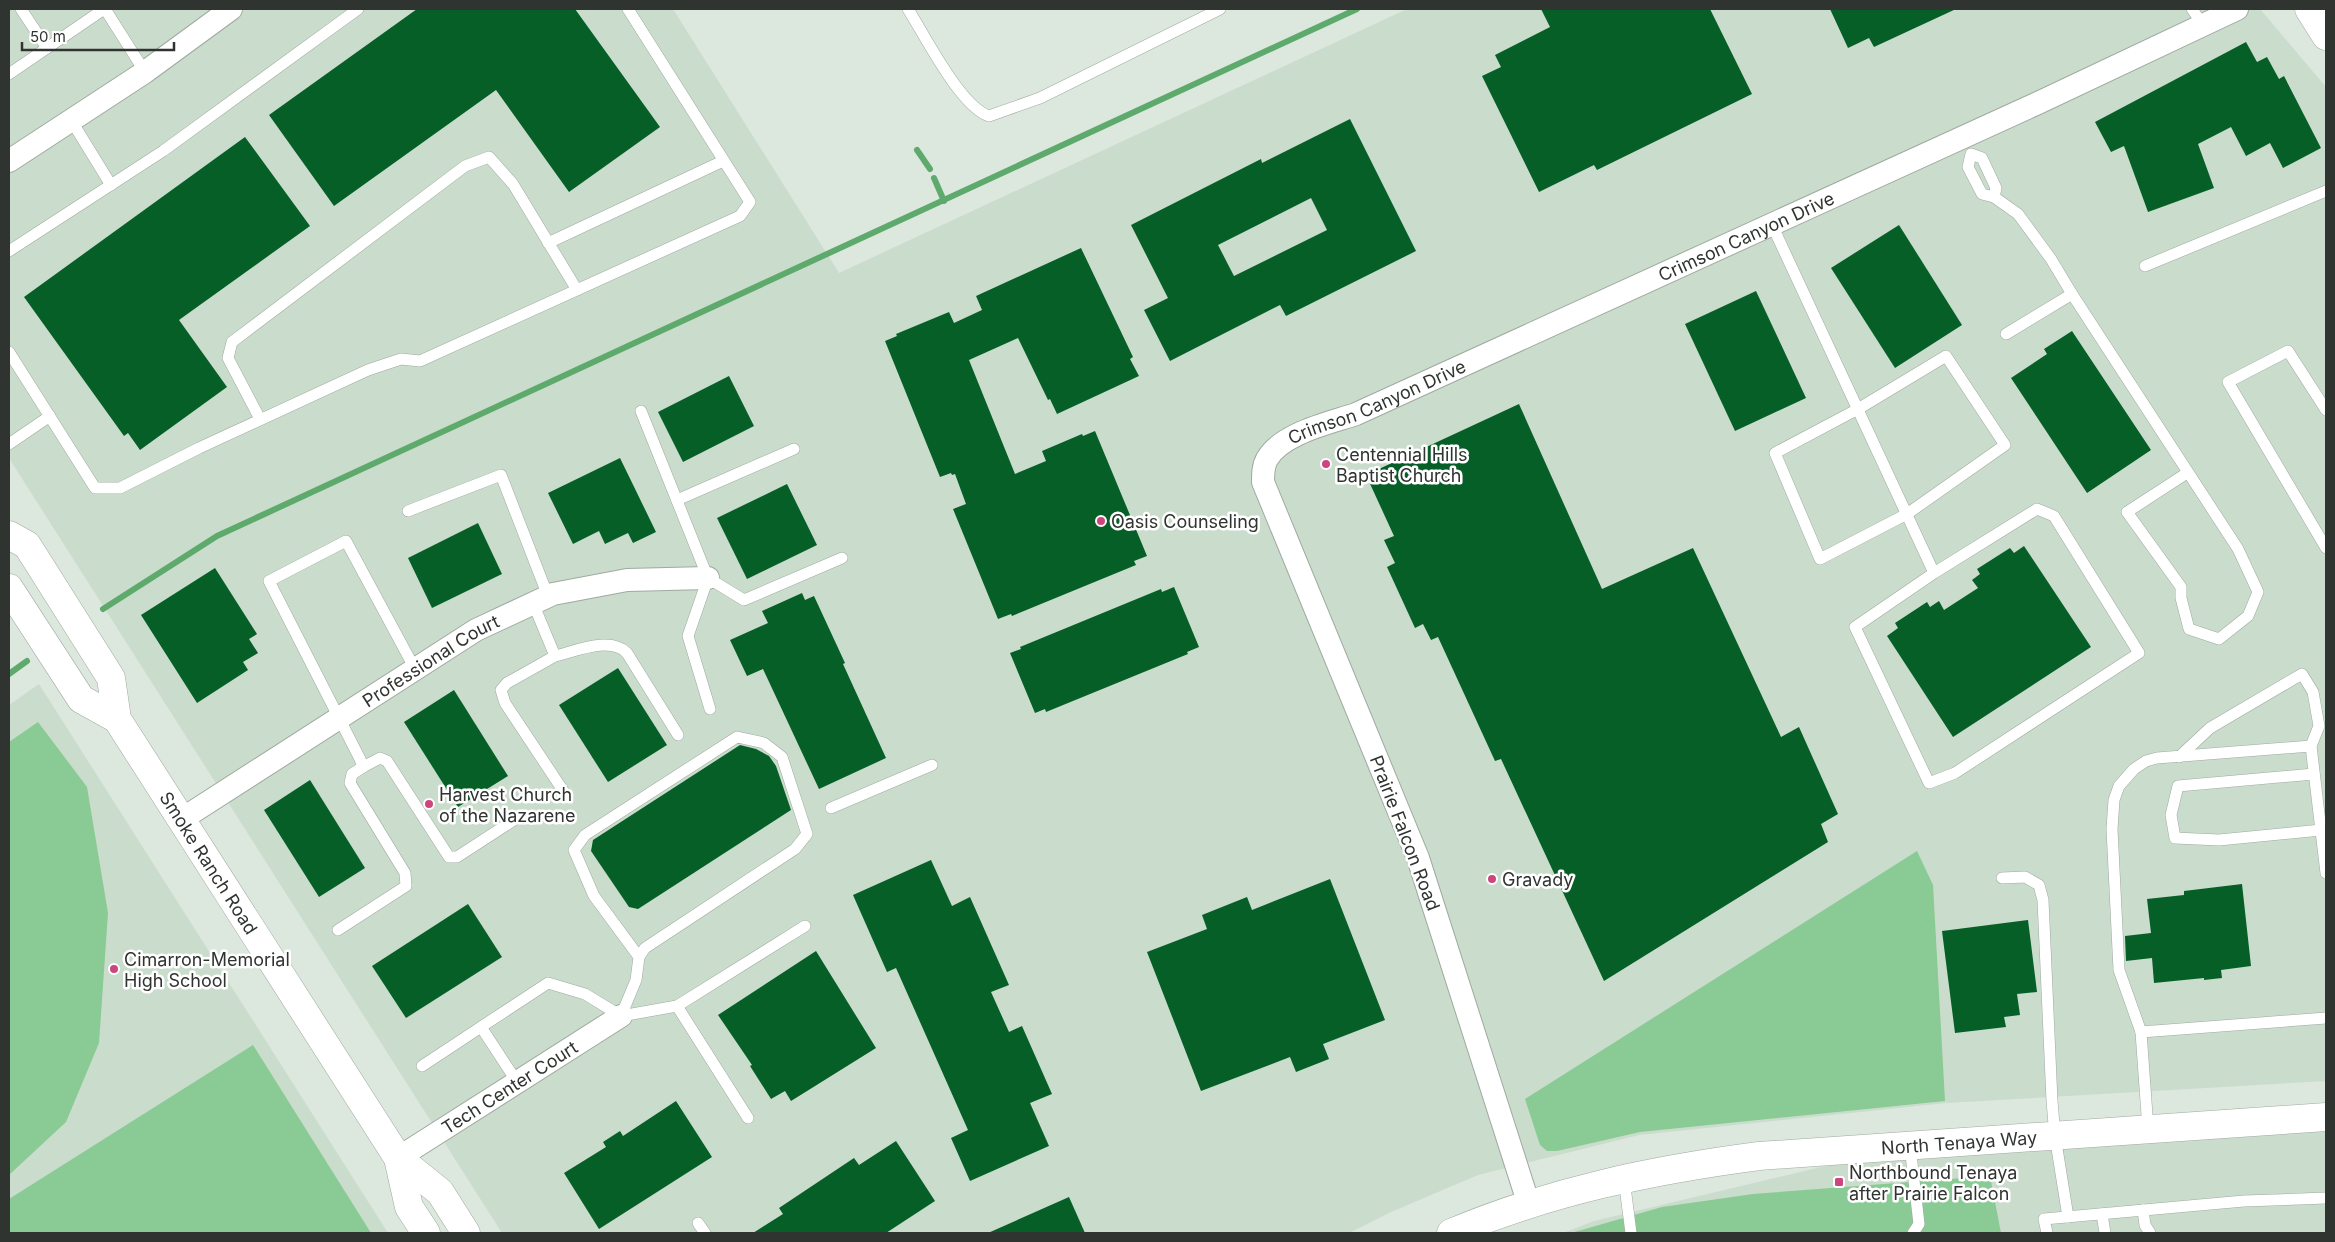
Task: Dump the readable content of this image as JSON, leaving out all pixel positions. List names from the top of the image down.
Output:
{
  "streets": {
    "main road": ["Smoke Ranch Road", "North Tenaya Way"],
    "street": [
      "Crimson Canyon Drive",
      "Professional Court",
      "Prairie Falcon Road",
      "Tech Center Court"
    ]
  },
  "crossings": [
    ["Crimson Canyon Drive", "Prairie Falcon Road"],
    ["Professional Court", "Smoke Ranch Road"],
    ["Prairie Falcon Road", "North Tenaya Way"],
    ["Smoke Ranch Road", "Tech Center Court"]
  ],
  "places": {
    "other": [
      "Centennial Hills Baptist Church",
      "Oasis Counseling",
      "Harvest Church of the Nazarene",
      "Gravady",
      "Cimarron-Memorial High School"
    ],
    "transit": ["Northbound Tenaya after Prairie Falcon"]
  },
  "scale_bar": "50 m"
}
